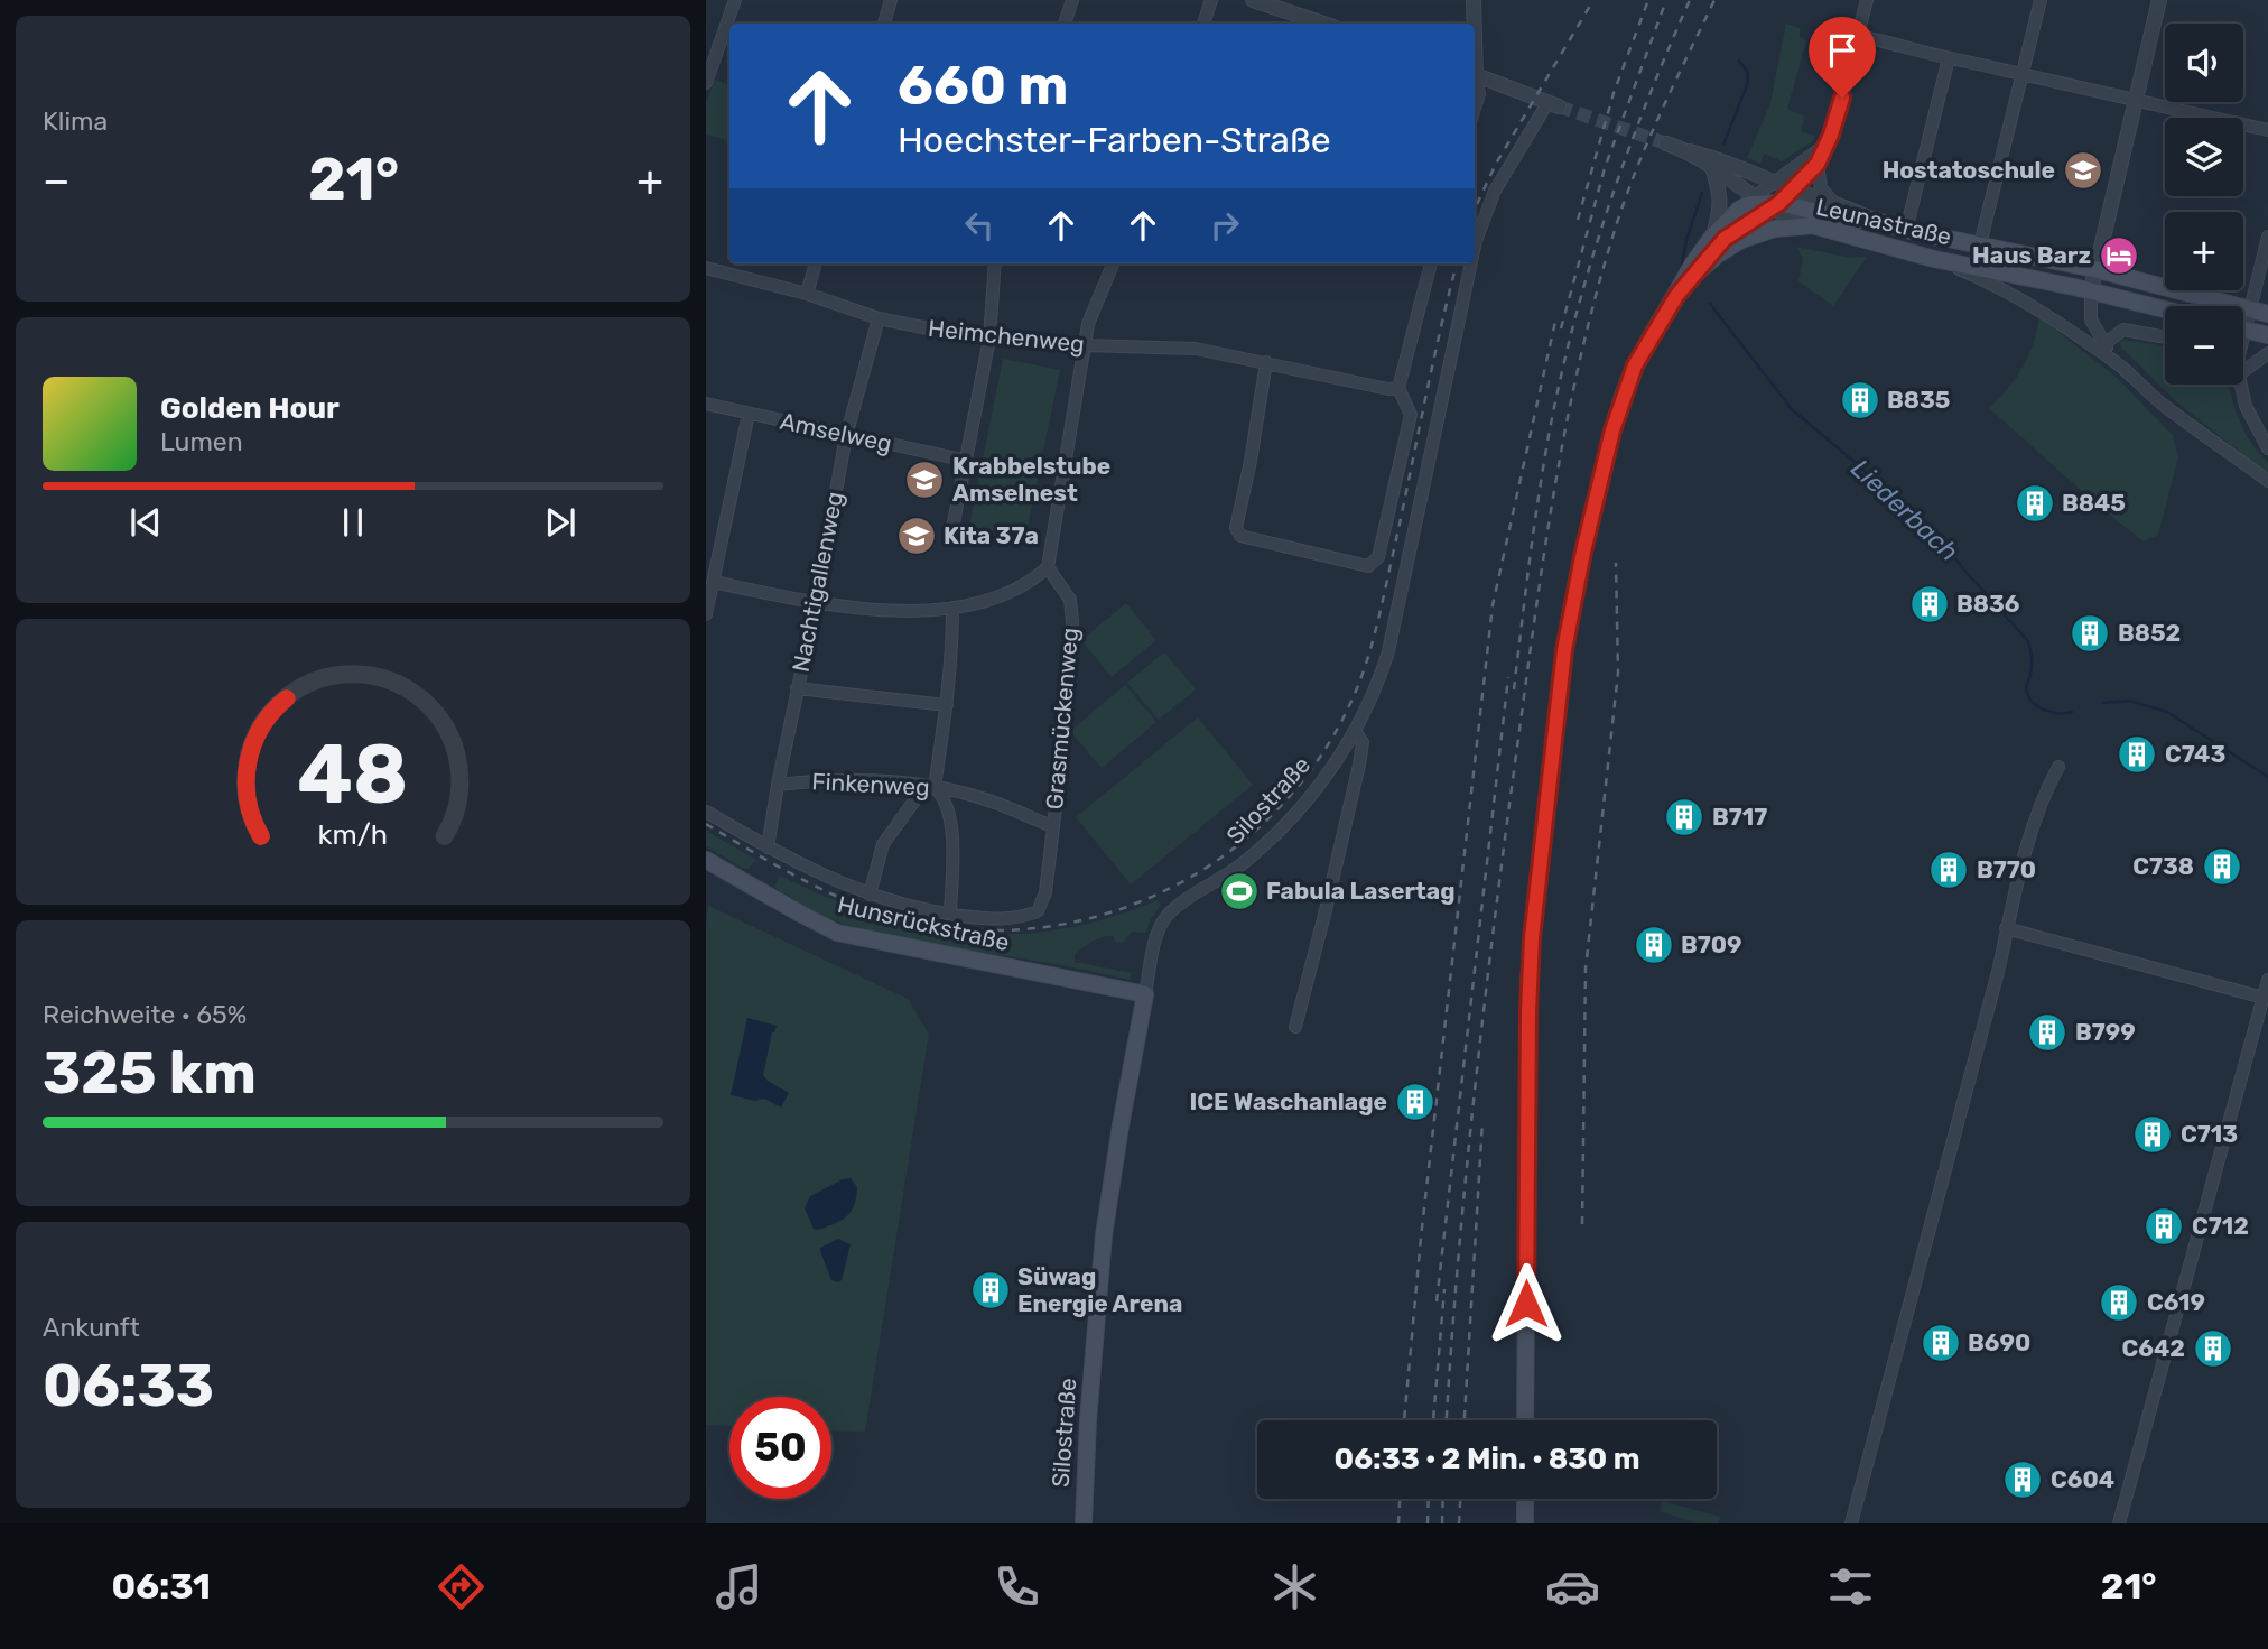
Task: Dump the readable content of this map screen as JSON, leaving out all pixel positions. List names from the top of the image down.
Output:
{
  "streets": {
    "main road": ["Leunastraße", "Silostraße", "Hunsrückstraße"],
    "street": [
      "Heimchenweg",
      "Amselweg",
      "Nachtigallenweg",
      "Grasmückenweg",
      "Finkenweg"
    ]
  },
  "crossings": [
    ["Heimchenweg", "Nachtigallenweg"],
    ["Amselweg", "Nachtigallenweg"],
    ["Nachtigallenweg", "Finkenweg"],
    ["Grasmückenweg", "Finkenweg"],
    ["Silostraße", "Hunsrückstraße"]
  ],
  "water": ["Liederbach"],
  "places": {
    "school or university": ["Hostatoschule", "Krabbelstube Amselnest", "Kita 37a"],
    "hotel": ["Haus Barz"],
    "building": [
      "B835",
      "B845",
      "B836",
      "B852",
      "C743",
      "B717",
      "C738",
      "B770",
      "B709",
      "B799",
      "ICE Waschanlage",
      "C713",
      "C712",
      "Süwag Energie Arena",
      "C619",
      "B690",
      "C642",
      "C604"
    ],
    "sports": ["Fabula Lasertag"]
  },
  "page": {
    "tile": [
      "Klima",
      ["Reichweite · 65%", "325 km"],
      ["Ankunft", "06:33"]
    ],
    "map_buttons": ["+", "−"],
    "turn": ["660 m", "Hoechster-Farben-Straße"],
    "heat": ["−", "21°", "+"],
    "song": ["Golden Hour", "Lumen"],
    "limit": "50",
    "trip": "06:33 · 2 Min. · 830 m",
    "tabs": ["06:31", "21°"],
    "gauge": ["48", "km/h"]
  }
}
